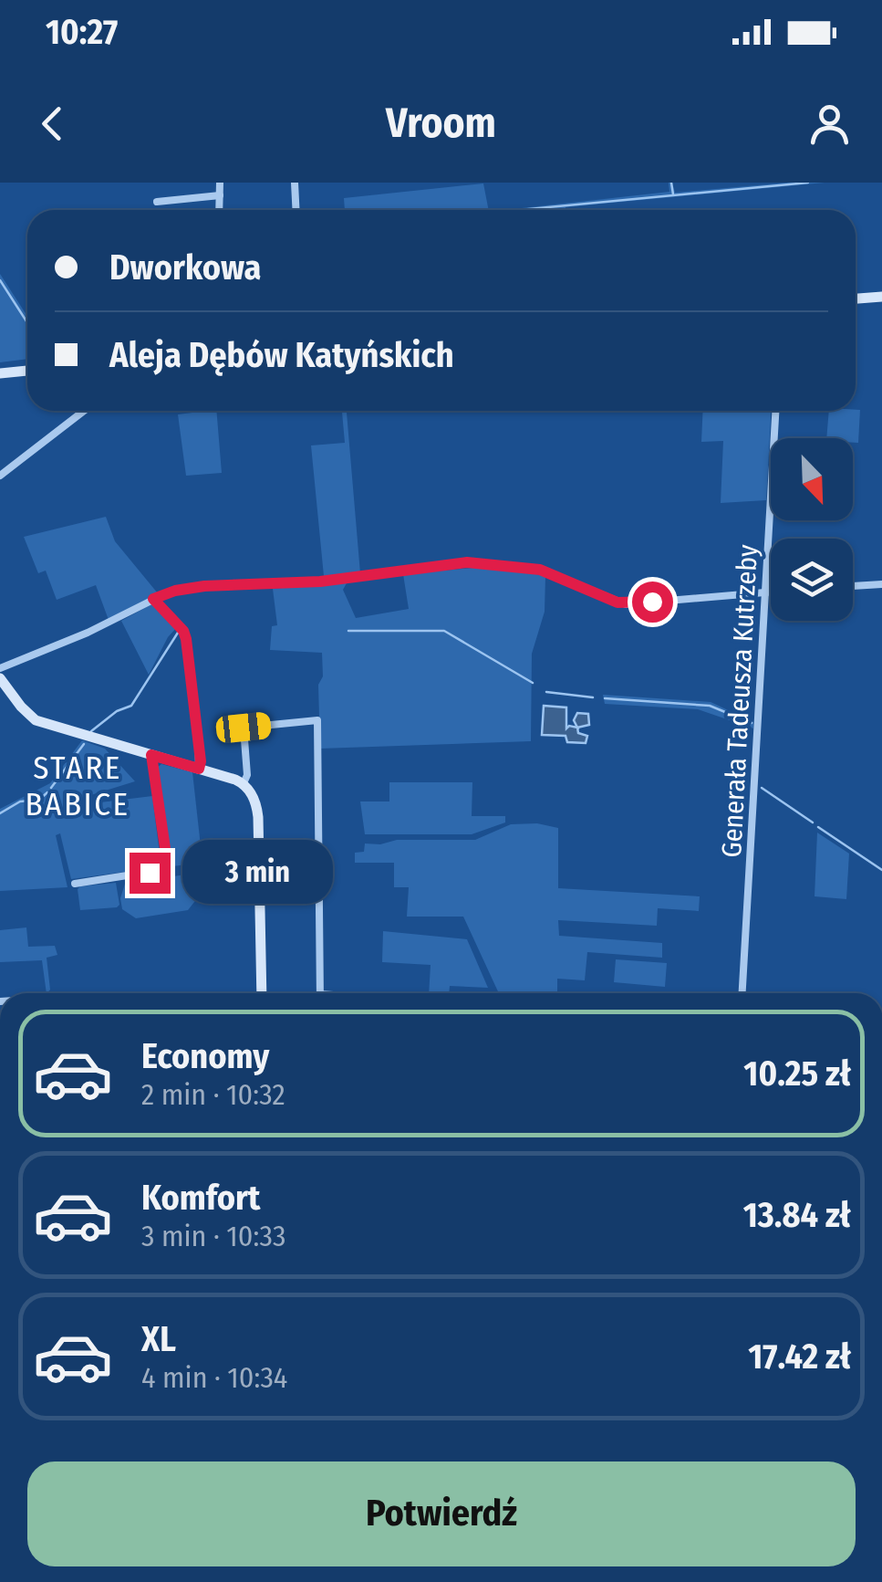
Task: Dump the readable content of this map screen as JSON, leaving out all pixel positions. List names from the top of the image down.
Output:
{
  "streets": {
    "street": ["Generała Tadeusza Kutrzeby"]
  },
  "districts": ["STARE BABICE"],
  "north": "bottom right",
  "page": {
    "status": "10:27",
    "header": "Vroom",
    "banner": ["Dworkowa", "Aleja Dębów Katyńskich"],
    "bubble": "3 min",
    "list": [
      {
        "name": "Economy",
        "note": "2 min · 10:32",
        "value": "10.25 zł"
      },
      {
        "name": "Komfort",
        "note": "3 min · 10:33",
        "value": "13.84 zł"
      },
      {
        "name": "XL",
        "note": "4 min · 10:34",
        "value": "17.42 zł"
      }
    ],
    "buttons": "Potwierdź"
  }
}
